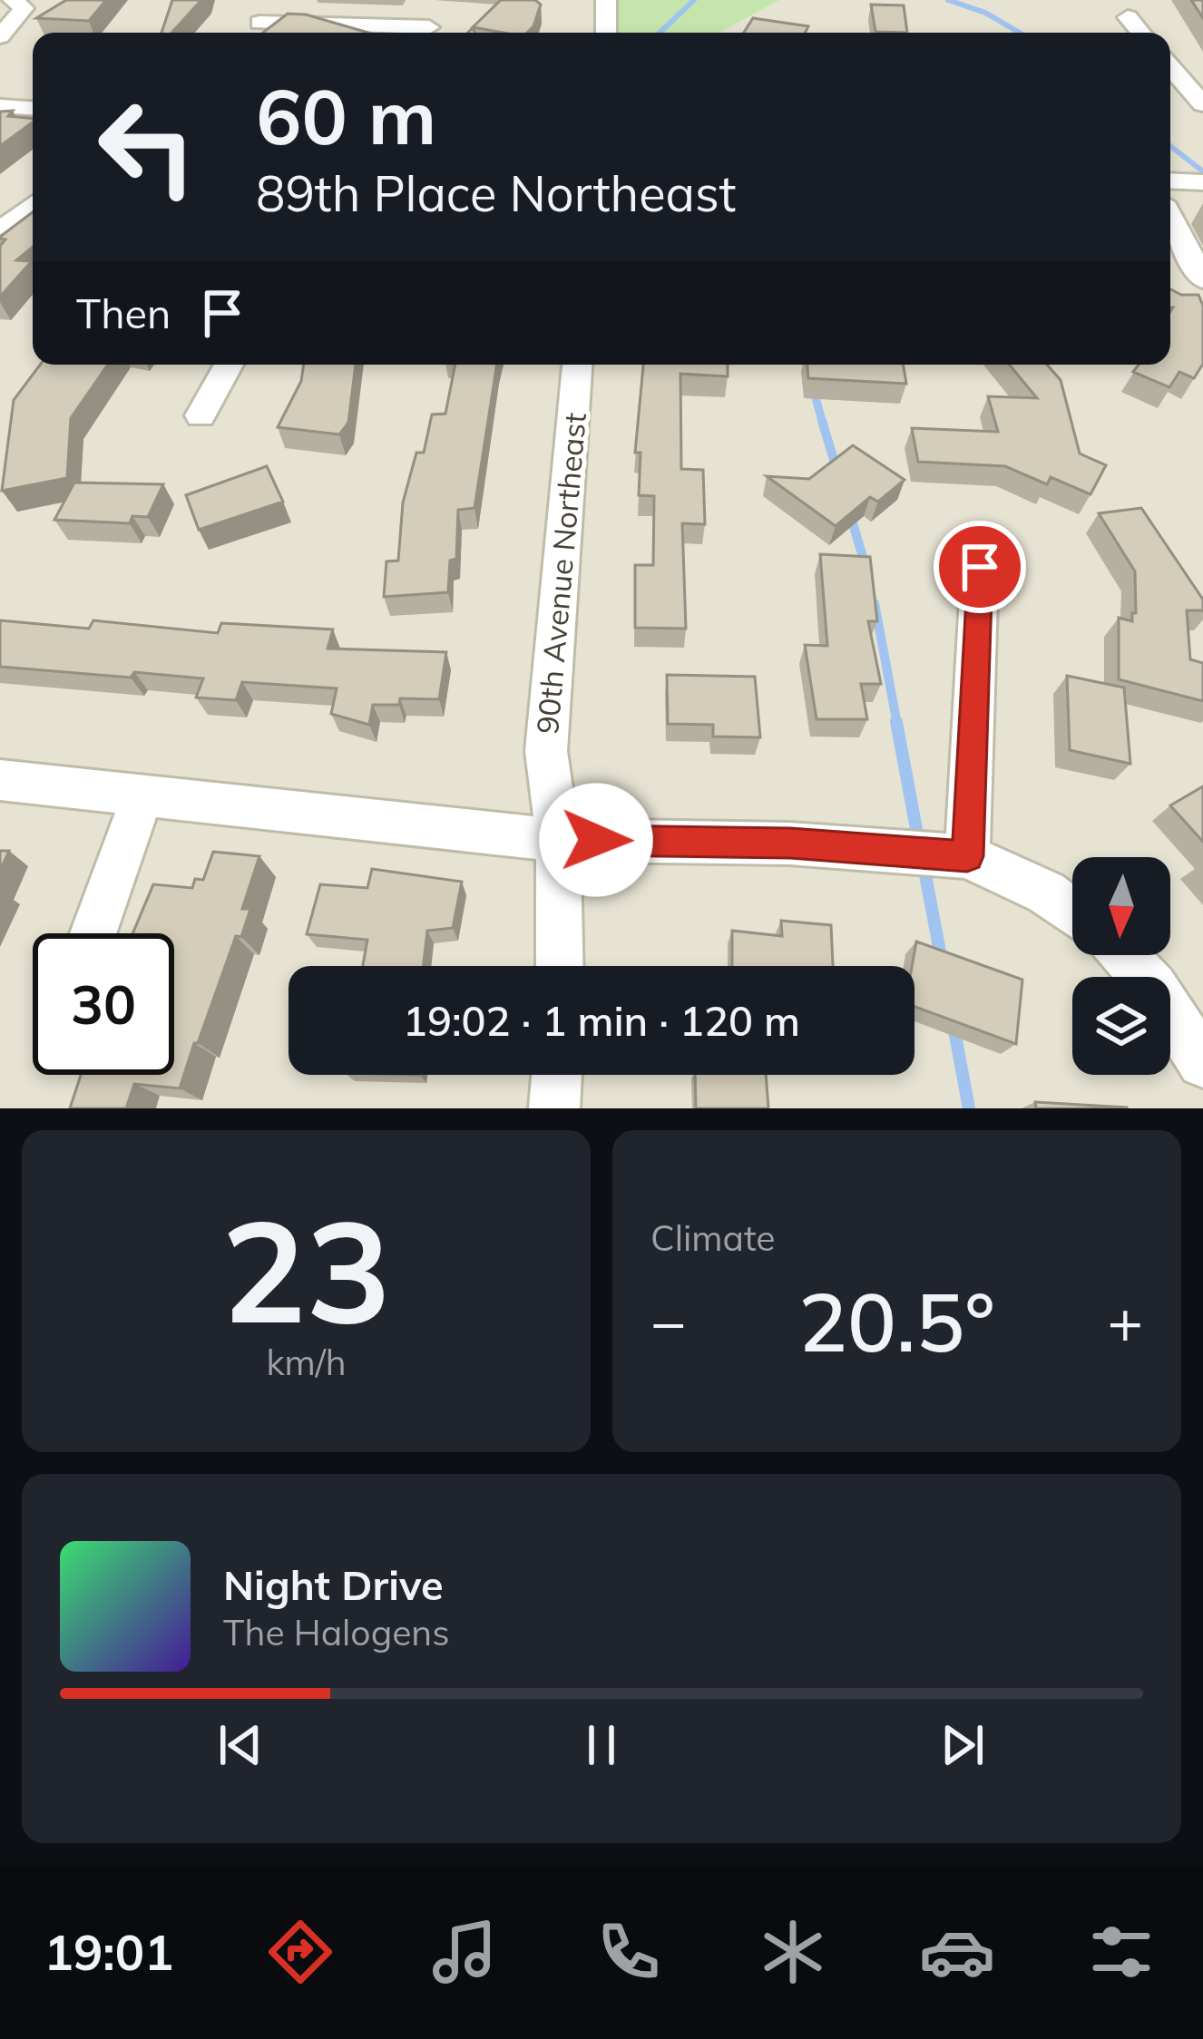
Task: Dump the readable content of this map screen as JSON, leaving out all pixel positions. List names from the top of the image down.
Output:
{
  "streets": {
    "street": ["90th Avenue Northeast"]
  },
  "north": "bottom",
  "page": {
    "turn": ["60 m", "89th Place Northeast"],
    "then": "Then",
    "limit": "30",
    "trip": "19:02 · 1 min · 120 m",
    "tile": [
      ["23", "km/h"],
      "Climate"
    ],
    "heat": ["−", "20.5°", "+"],
    "song": ["Night Drive", "The Halogens"],
    "tabs": "19:01"
  }
}
